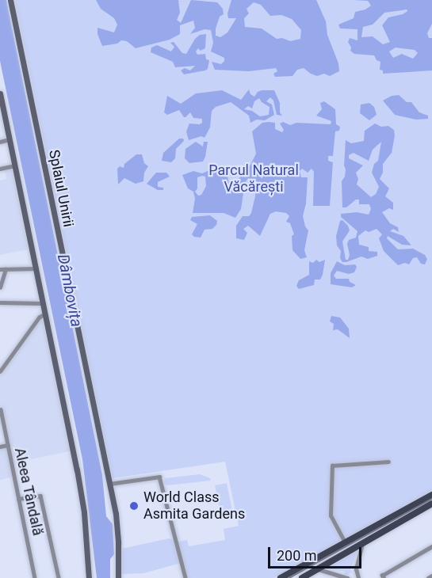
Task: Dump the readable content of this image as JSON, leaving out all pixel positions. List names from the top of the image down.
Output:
{
  "streets": {
    "main road": ["Splaiul Unirii"],
    "street": ["Aleea Tândală"]
  },
  "water": ["Dâmbovița"],
  "parks": ["Parcul Natural Văcărești"],
  "places": ["World Class Asmita Gardens"],
  "scale_bar": "200 m"
}
